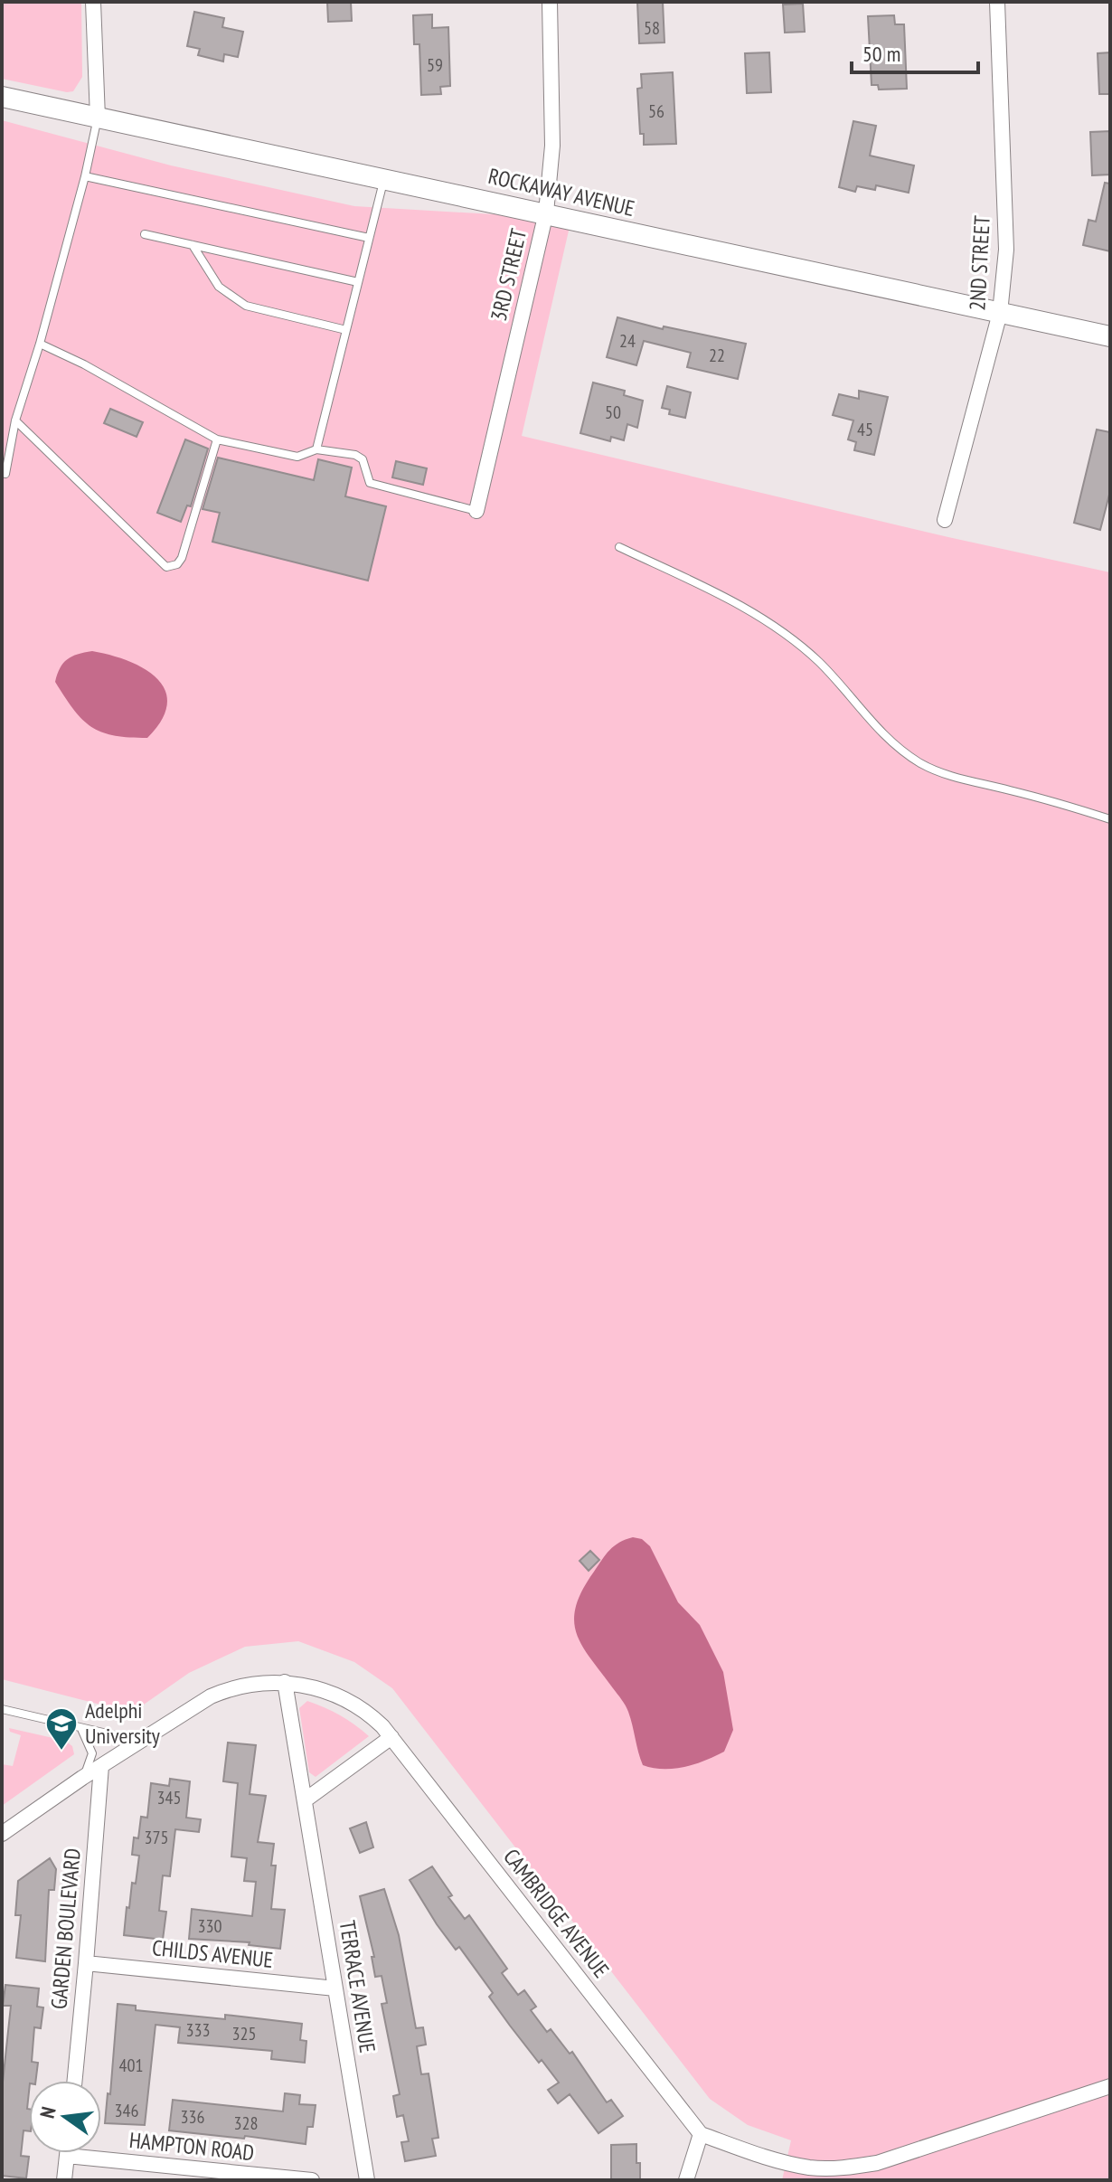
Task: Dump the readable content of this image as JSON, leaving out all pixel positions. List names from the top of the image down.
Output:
{
  "streets": {
    "main road": ["ROCKAWAY AVENUE"],
    "street": [
      "2ND STREET",
      "3RD STREET",
      "CAMBRIDGE AVENUE",
      "GARDEN BOULEVARD",
      "CHILDS AVENUE",
      "TERRACE AVENUE",
      "HAMPTON ROAD"
    ]
  },
  "crossings": [
    ["ROCKAWAY AVENUE", "2ND STREET"],
    ["ROCKAWAY AVENUE", "3RD STREET"],
    ["CAMBRIDGE AVENUE", "GARDEN BOULEVARD"],
    ["CAMBRIDGE AVENUE", "TERRACE AVENUE"],
    ["GARDEN BOULEVARD", "CHILDS AVENUE"],
    ["CHILDS AVENUE", "TERRACE AVENUE"]
  ],
  "places": {
    "school or university": ["Adelphi University"]
  },
  "house_numbers": [
    "58",
    "59",
    "56",
    "24",
    "22",
    "50",
    "45",
    "345",
    "375",
    "330",
    "333",
    "325",
    "401",
    "346",
    "336",
    "328"
  ],
  "scale_bar": "50 m",
  "north": "left"
}
